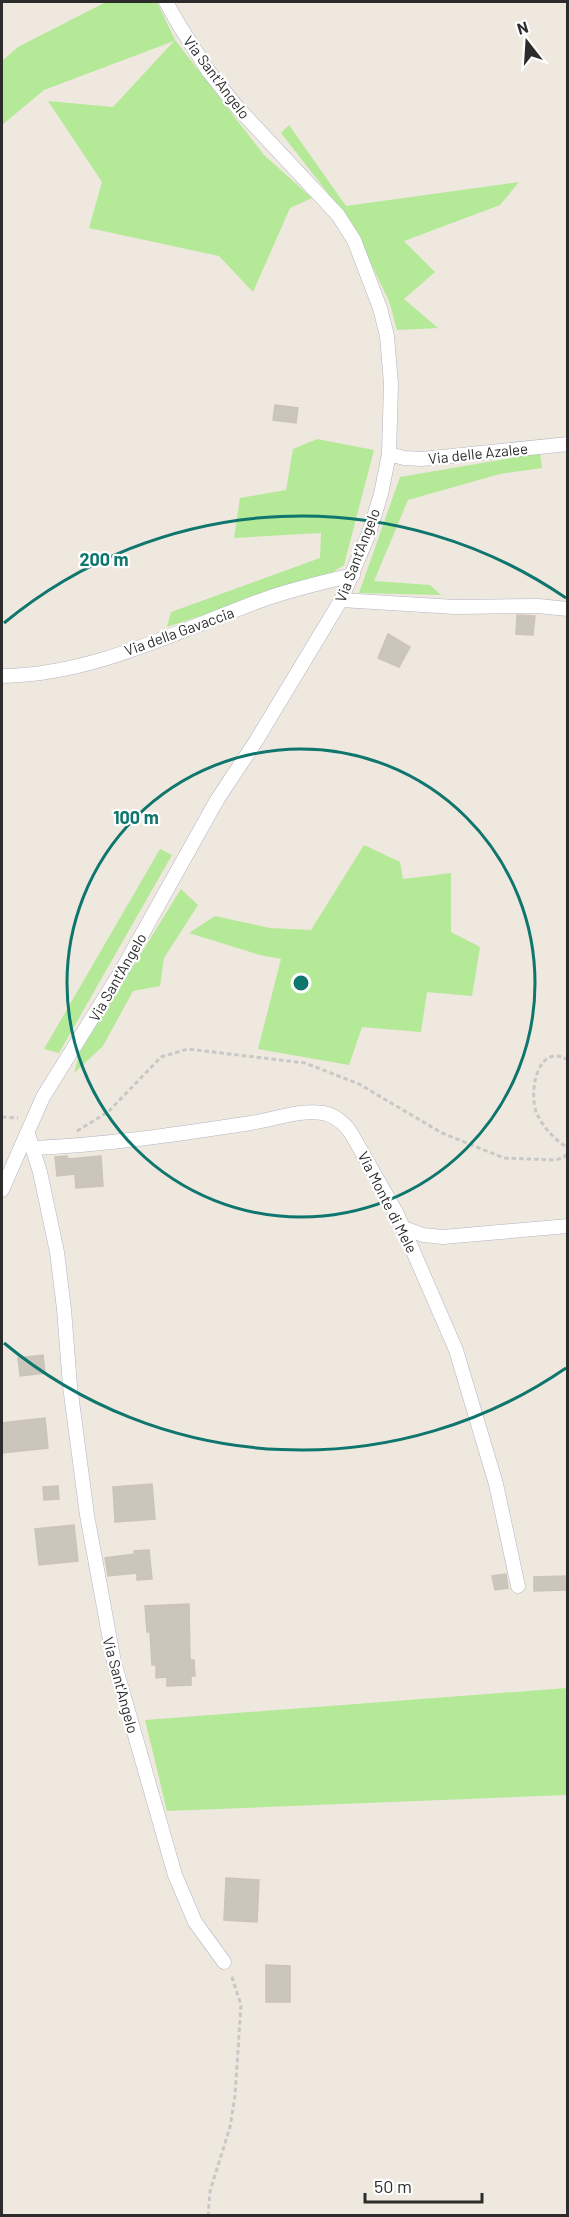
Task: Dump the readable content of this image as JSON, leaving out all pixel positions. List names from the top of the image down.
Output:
{
  "streets": {
    "street": [
      "Via Sant'Angelo",
      "Via delle Azalee",
      "Via della Gavaccia",
      "Via Monte di Mele"
    ]
  },
  "crossings": [
    ["Via Sant'Angelo", "Via delle Azalee"],
    ["Via Sant'Angelo", "Via della Gavaccia"],
    ["Via Sant'Angelo", "Via Monte di Mele"]
  ],
  "scale_bar": "50 m",
  "north": "top",
  "rings": ["200 m", "100 m"]
}
